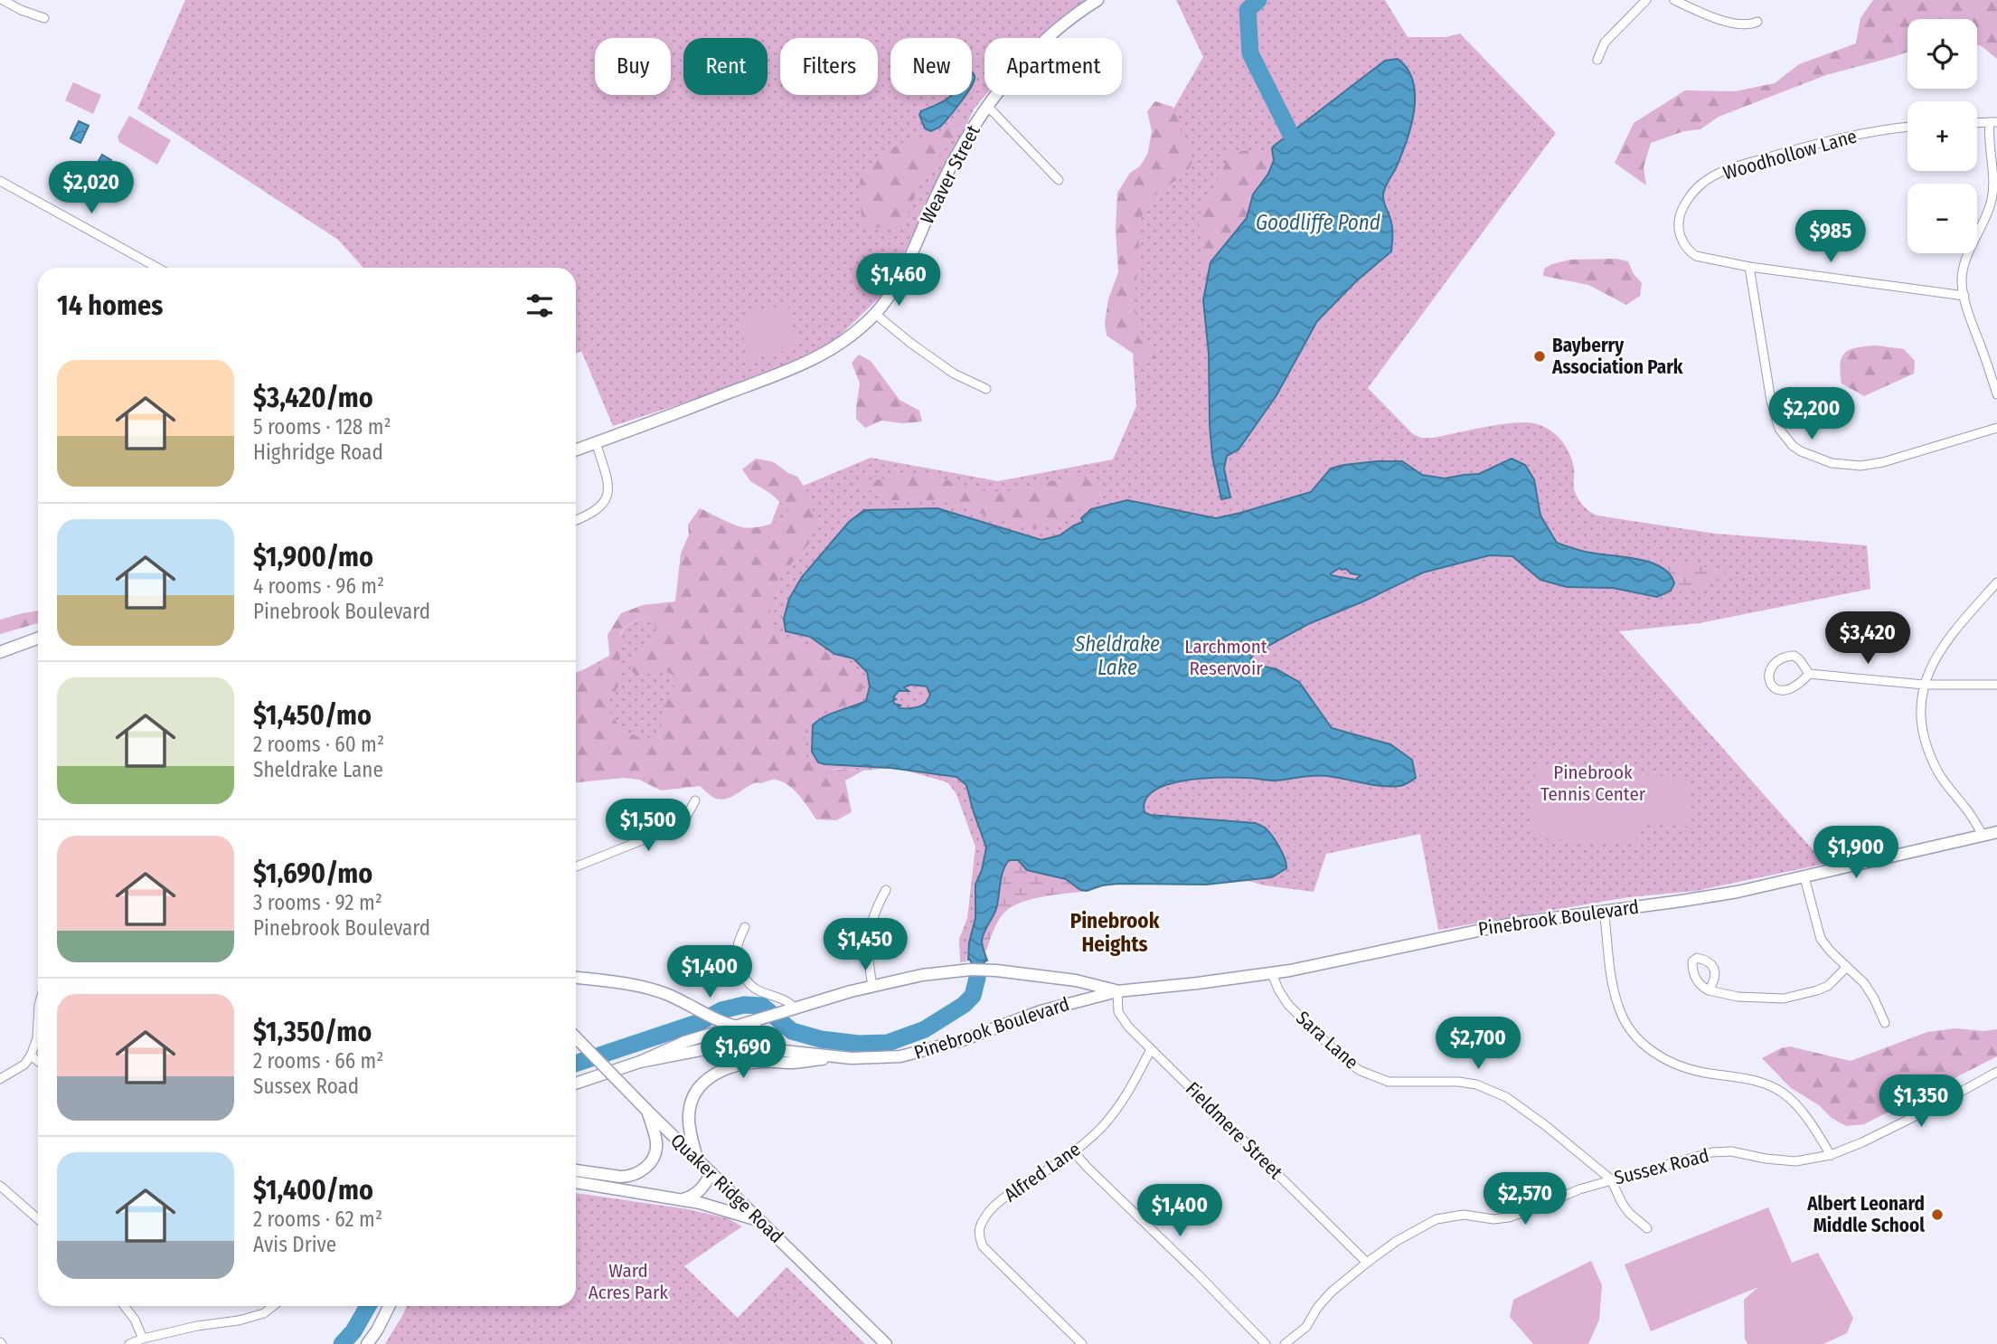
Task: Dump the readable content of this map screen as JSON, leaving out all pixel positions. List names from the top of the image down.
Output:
{
  "streets": {
    "street": [
      "Woodhollow Lane",
      "Weaver Street",
      "Pinebrook Boulevard",
      "Sara Lane",
      "Fieldmere Street",
      "Sussex Road",
      "Alfred Lane",
      "Quaker Ridge Road"
    ]
  },
  "crossings": [
    ["Pinebrook Boulevard", "Sara Lane"],
    ["Pinebrook Boulevard", "Fieldmere Street"],
    ["Sara Lane", "Sussex Road"],
    ["Fieldmere Street", "Sussex Road"],
    ["Fieldmere Street", "Alfred Lane"]
  ],
  "districts": ["Pinebrook Heights"],
  "water": ["Goodliffe Pond", "Sheldrake Lake"],
  "parks": ["Larchmont Reservoir", "Pinebrook Tennis Center", "Ward Acres Park"],
  "places": ["Bayberry Association Park", "Albert Leonard Middle School"],
  "page": {
    "map_buttons": ["+", "−"],
    "chip": [
      "Buy",
      "Rent",
      "Filters",
      "New",
      "Apartment"
    ],
    "price": [
      "$2,020",
      "$985",
      "$1,460",
      "$2,200",
      "$3,420",
      "$1,500",
      "$1,900",
      "$1,450",
      "$1,400",
      "$2,700",
      "$1,690",
      "$1,350",
      "$2,570",
      "$1,400"
    ],
    "heading": "14 homes",
    "list": [
      {
        "name": "$3,420/mo",
        "note": "5 rooms · 128 m² · Highridge Road"
      },
      {
        "name": "$1,900/mo",
        "note": "4 rooms · 96 m² · Pinebrook Boulevard"
      },
      {
        "name": "$1,450/mo",
        "note": "2 rooms · 60 m² · Sheldrake Lane"
      },
      {
        "name": "$1,690/mo",
        "note": "3 rooms · 92 m² · Pinebrook Boulevard"
      },
      {
        "name": "$1,350/mo",
        "note": "2 rooms · 66 m² · Sussex Road"
      },
      {
        "name": "$1,400/mo",
        "note": "2 rooms · 62 m² · Avis Drive"
      }
    ]
  }
}
